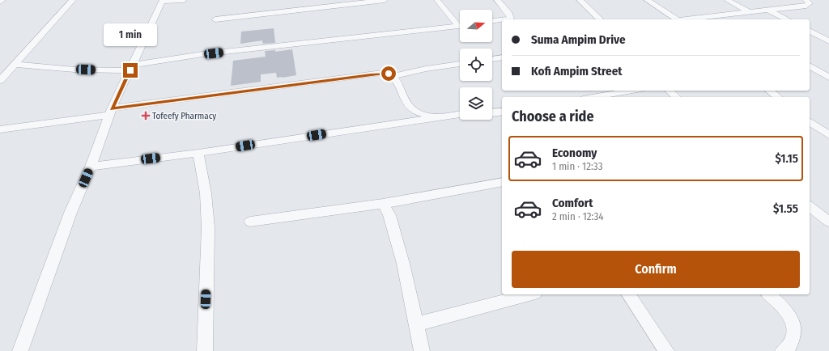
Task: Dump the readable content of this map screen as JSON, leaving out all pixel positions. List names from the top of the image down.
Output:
{
  "places": {
    "health": ["Tofeefy Pharmacy"]
  },
  "north": "right",
  "page": {
    "banner": ["Suma Ampim Drive", "Kofi Ampim Street"],
    "bubble": "1 min",
    "heading": "Choose a ride",
    "list": [
      {
        "name": "Economy",
        "note": "1 min · 12:33",
        "value": "$1.15"
      },
      {
        "name": "Comfort",
        "note": "2 min · 12:34",
        "value": "$1.55"
      }
    ],
    "buttons": "Confirm"
  }
}
